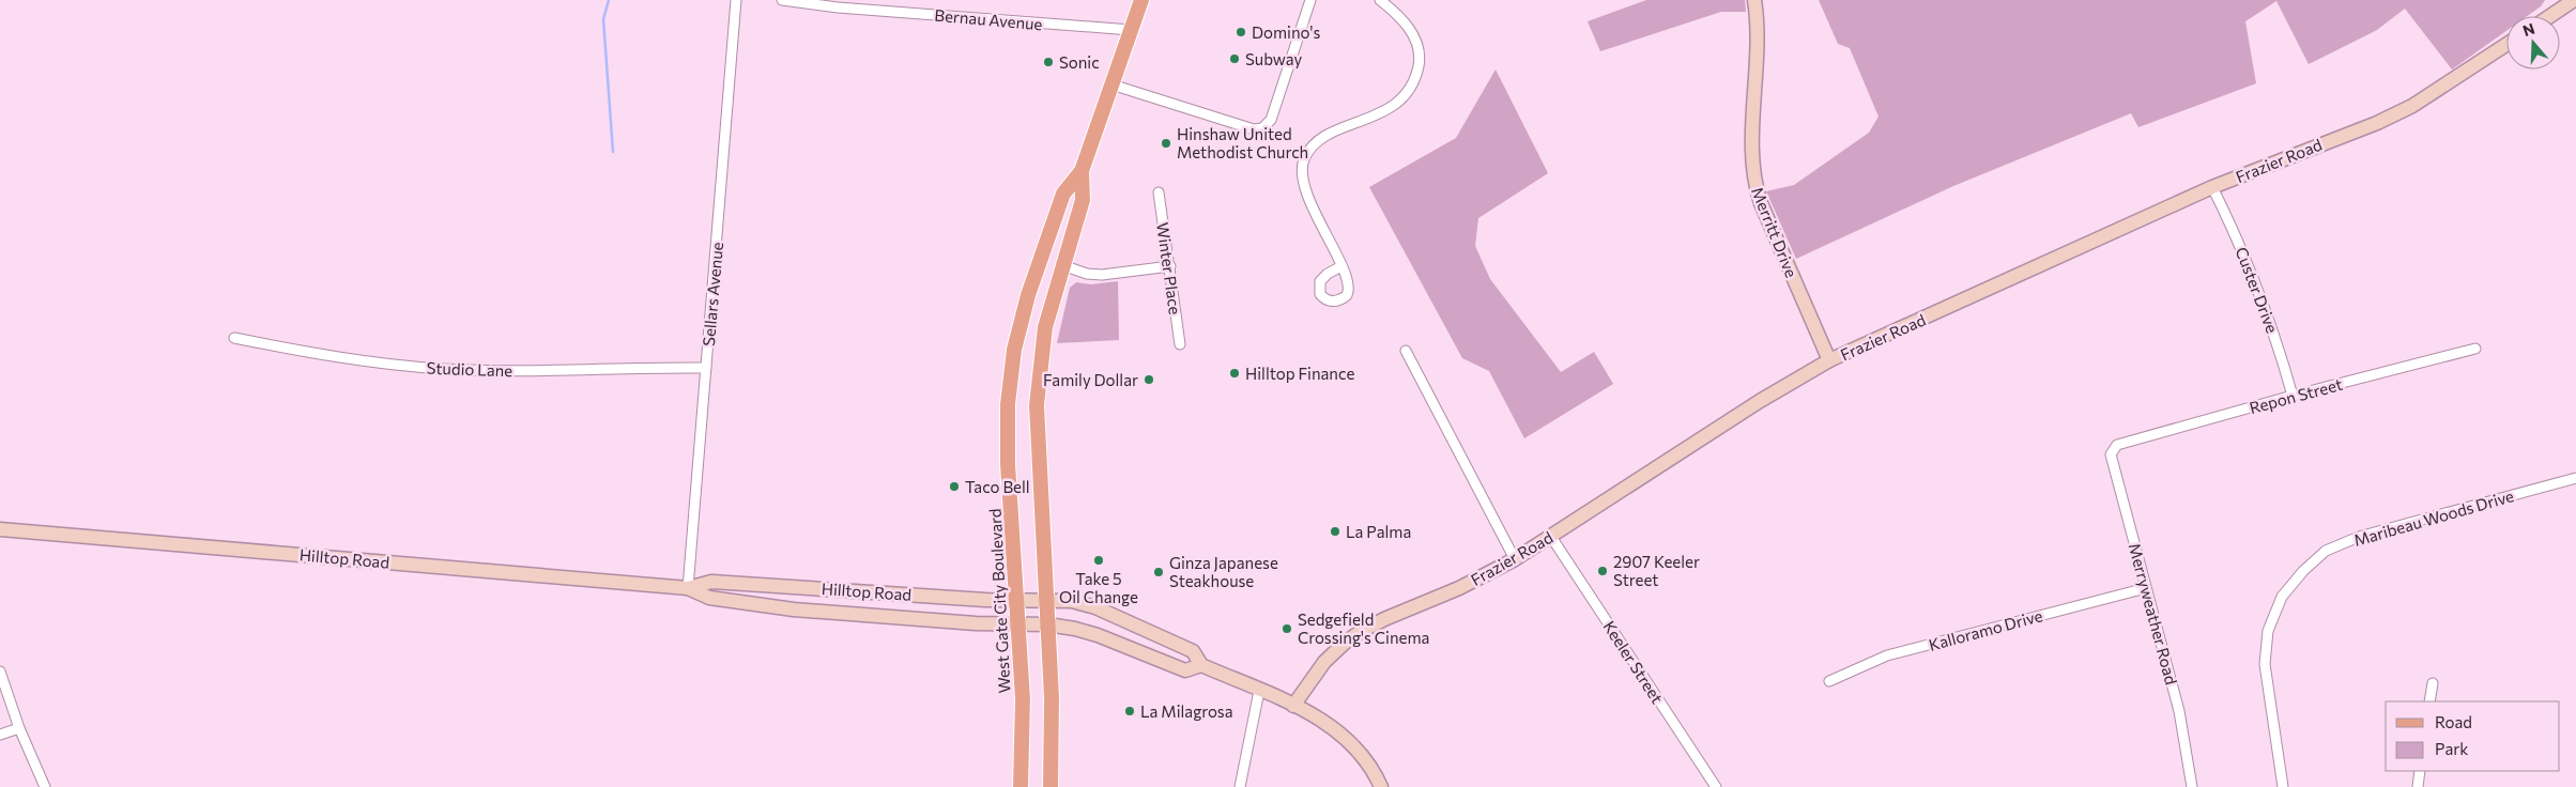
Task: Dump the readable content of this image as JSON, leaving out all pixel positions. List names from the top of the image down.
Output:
{
  "streets": {
    "main road": [
      "Frazier Road",
      "Merritt Drive",
      "Hilltop Road",
      "West Gate City Boulevard"
    ],
    "street": [
      "Bernau Avenue",
      "Winter Place",
      "Custer Drive",
      "Sellars Avenue",
      "Studio Lane",
      "Repon Street",
      "Maribeau Woods Drive",
      "Merryweather Road",
      "Kalloramo Drive",
      "Keeler Street"
    ]
  },
  "crossings": [
    ["Bernau Avenue", "West Gate City Boulevard"],
    ["Frazier Road", "Merritt Drive"],
    ["Frazier Road", "Custer Drive"],
    ["Frazier Road", "Keeler Street"],
    ["Custer Drive", "Repon Street"],
    ["Sellars Avenue", "Studio Lane"],
    ["Sellars Avenue", "Hilltop Road"],
    ["Repon Street", "Merryweather Road"],
    ["Hilltop Road", "West Gate City Boulevard"],
    ["Merryweather Road", "Kalloramo Drive"]
  ],
  "places": [
    "Domino's",
    "Subway",
    "Sonic",
    "Hinshaw United Methodist Church",
    "Hilltop Finance",
    "Family Dollar",
    "Taco Bell",
    "La Palma",
    "Take 5 Oil Change",
    "2907 Keeler Street",
    "Ginza Japanese Steakhouse",
    "Sedgefield Crossing's Cinema",
    "La Milagrosa"
  ],
  "legend": ["Road", "Park"],
  "north": "top"
}
